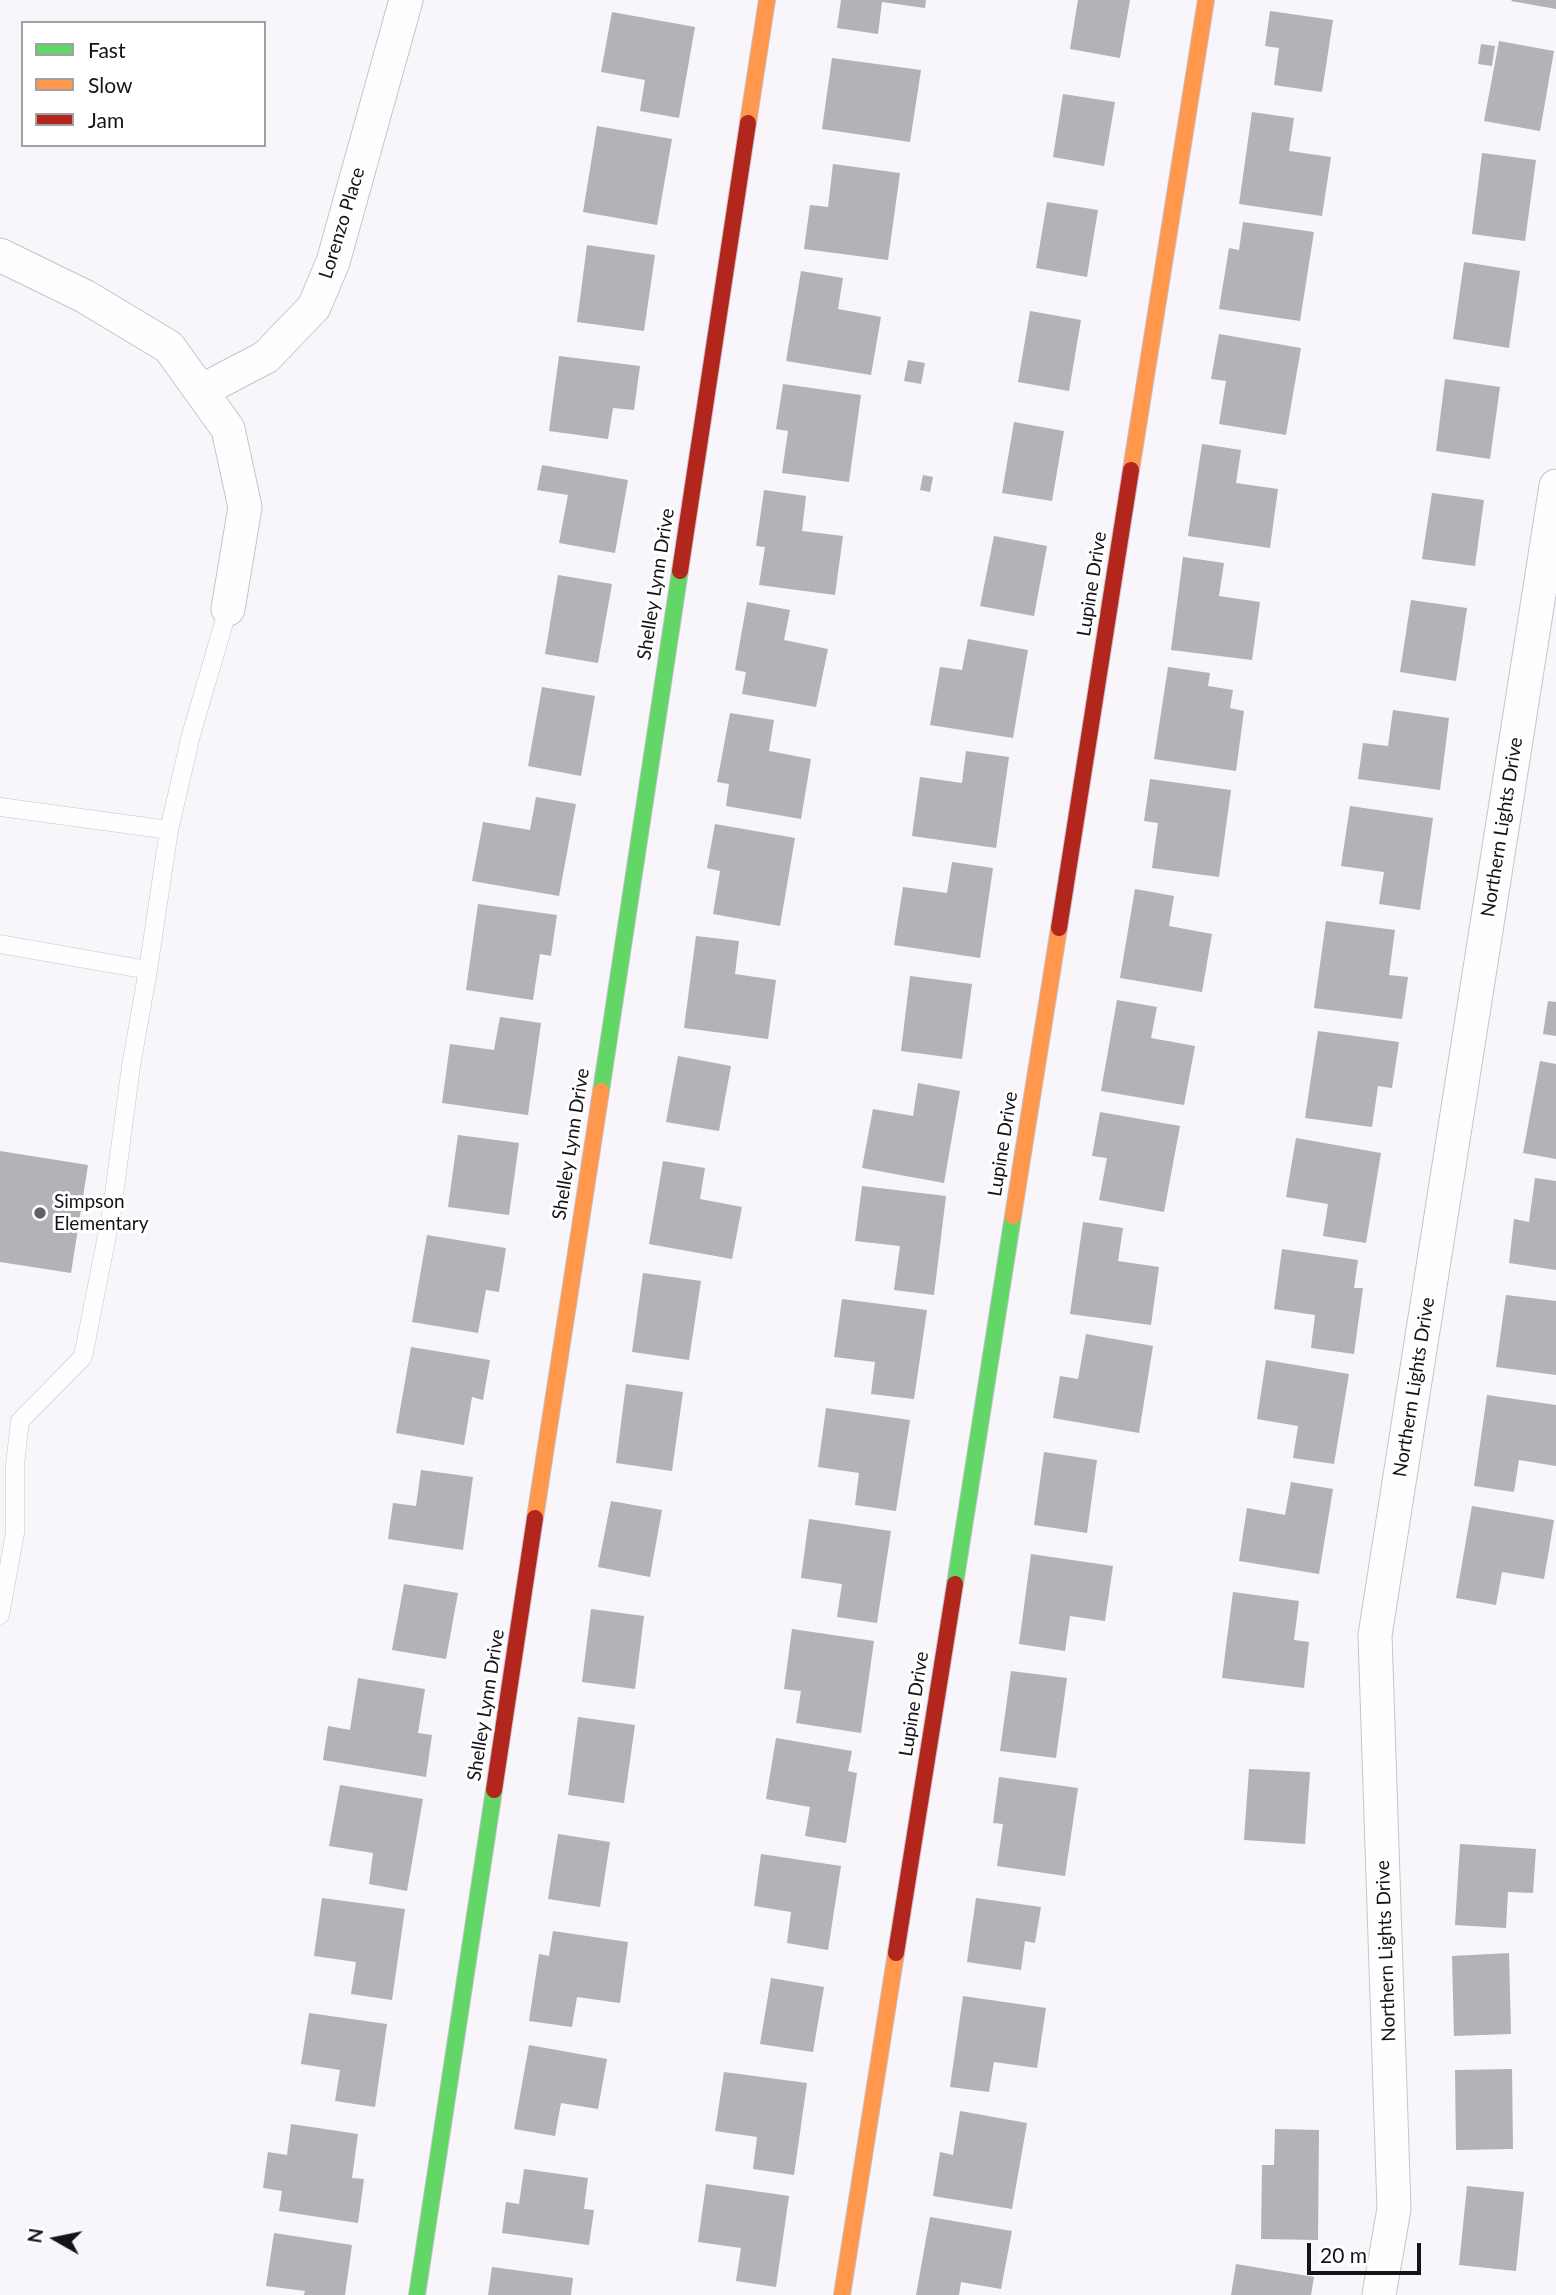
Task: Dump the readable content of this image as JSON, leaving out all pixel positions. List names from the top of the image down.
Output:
{
  "streets": {
    "street": [
      "Lorenzo Place",
      "Shelley Lynn Drive",
      "Lupine Drive",
      "Northern Lights Drive"
    ]
  },
  "places": ["Simpson Elementary"],
  "legend": ["Fast", "Slow", "Jam"],
  "scale_bar": "20 m",
  "north": "left"
}
